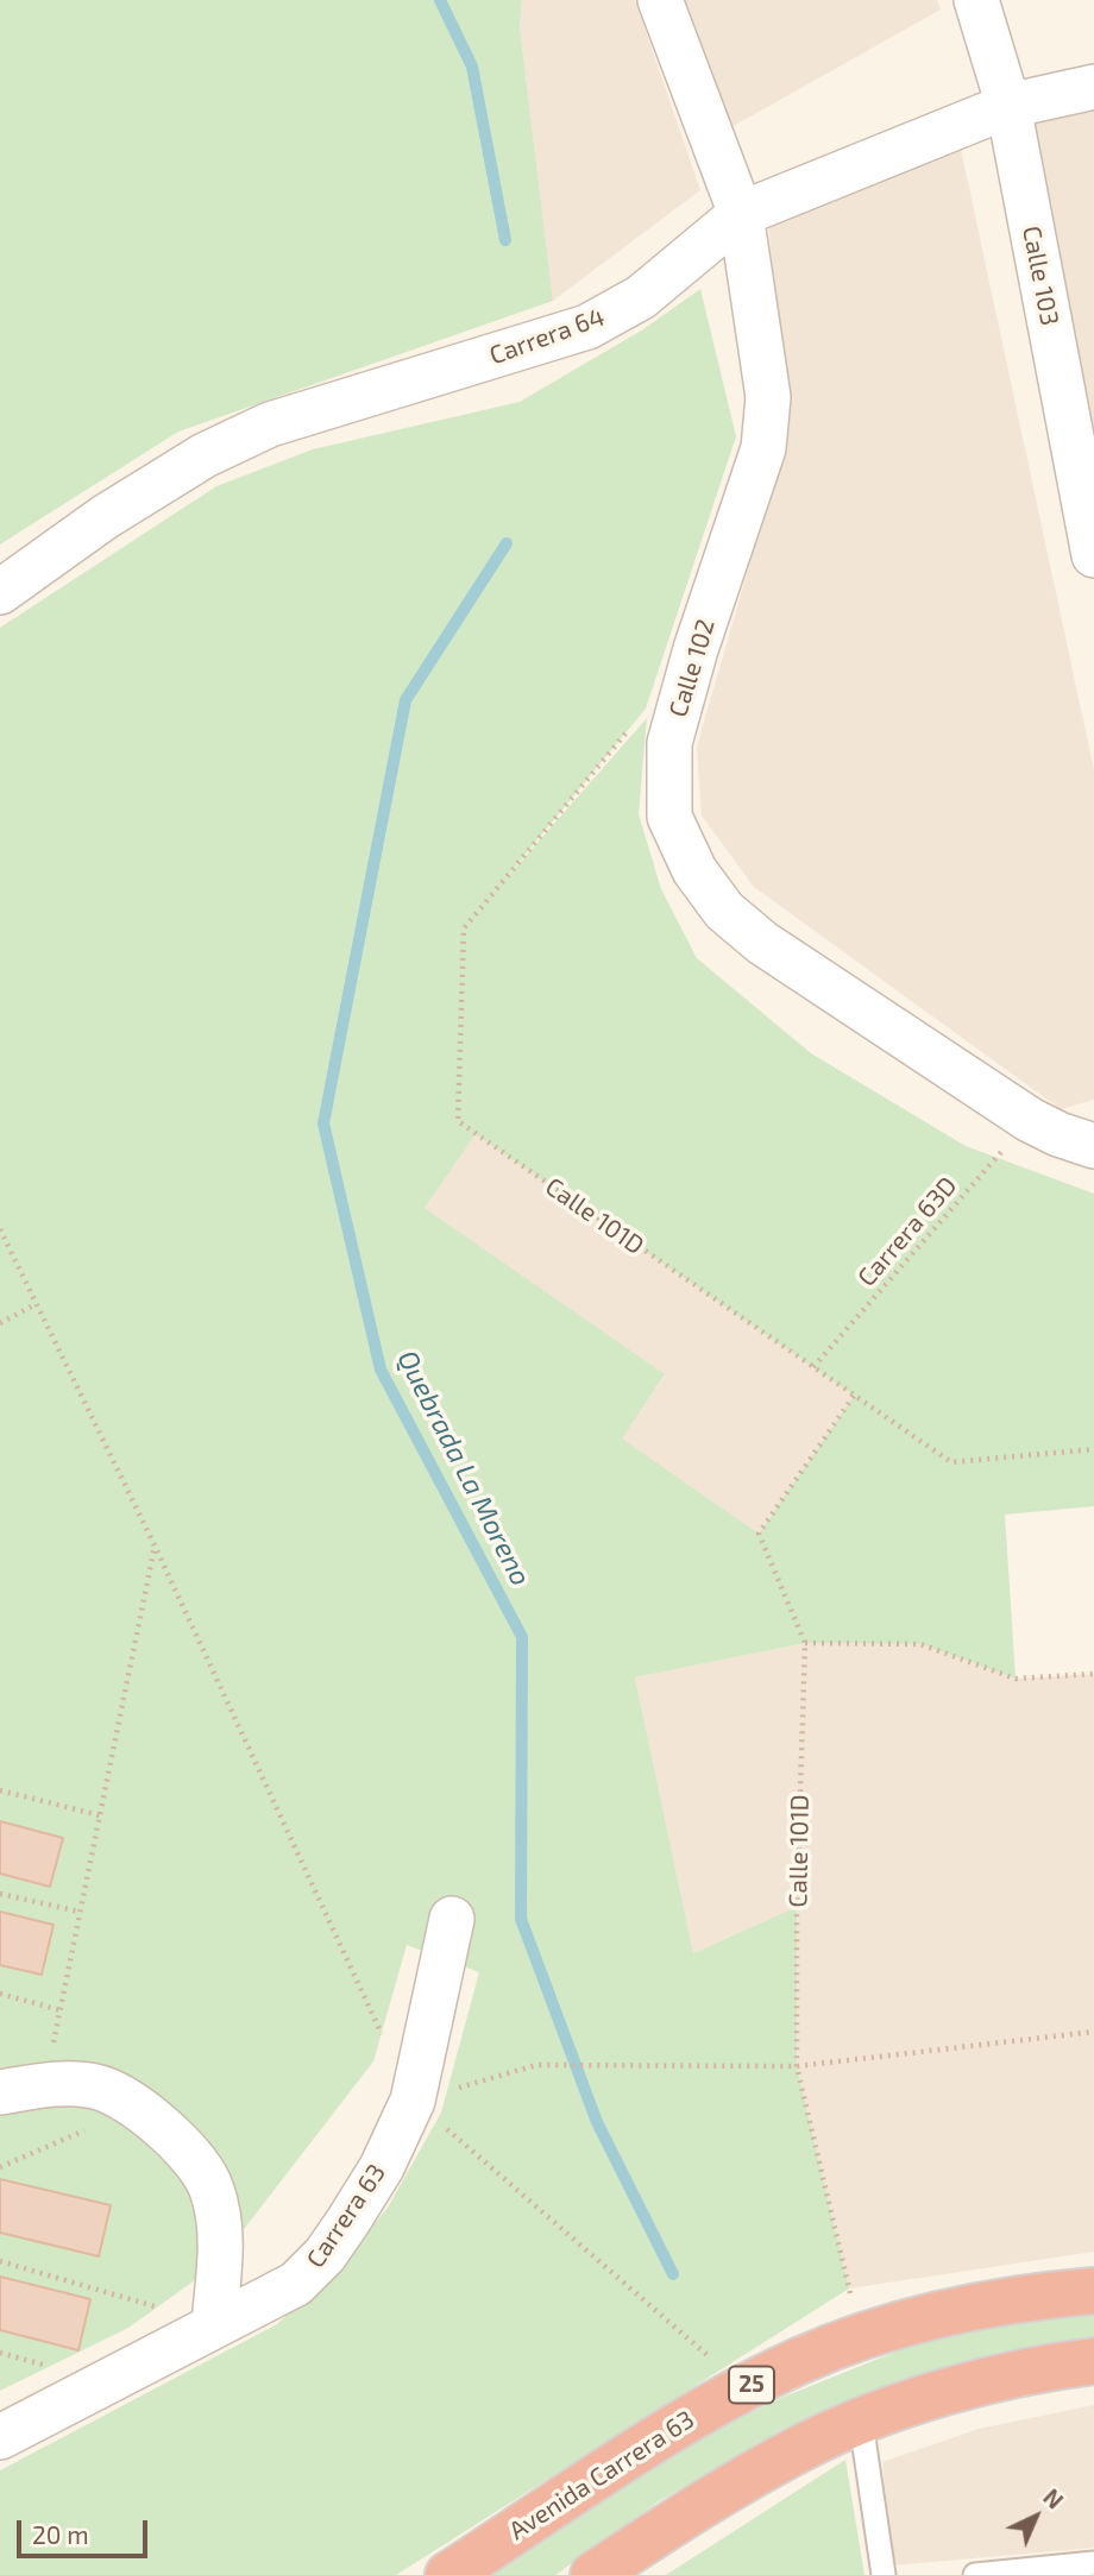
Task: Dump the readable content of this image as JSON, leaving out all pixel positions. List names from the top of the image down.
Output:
{
  "streets": {
    "highway": ["25", "Avenida Carrera 63"],
    "street": [
      "Calle 103",
      "Carrera 64",
      "Calle 102",
      "Carrera 63"
    ],
    "path": ["Calle 101D", "Carrera 63D"]
  },
  "crossings": [
    ["Calle 103", "Carrera 64"],
    ["Carrera 64", "Calle 102"],
    ["Calle 102", "Carrera 63D"],
    ["Calle 101D", "Carrera 63D"],
    ["Calle 101D", "Avenida Carrera 63"]
  ],
  "water": ["Quebrada La Moreno"],
  "scale_bar": "20 m",
  "north": "top right"
}
